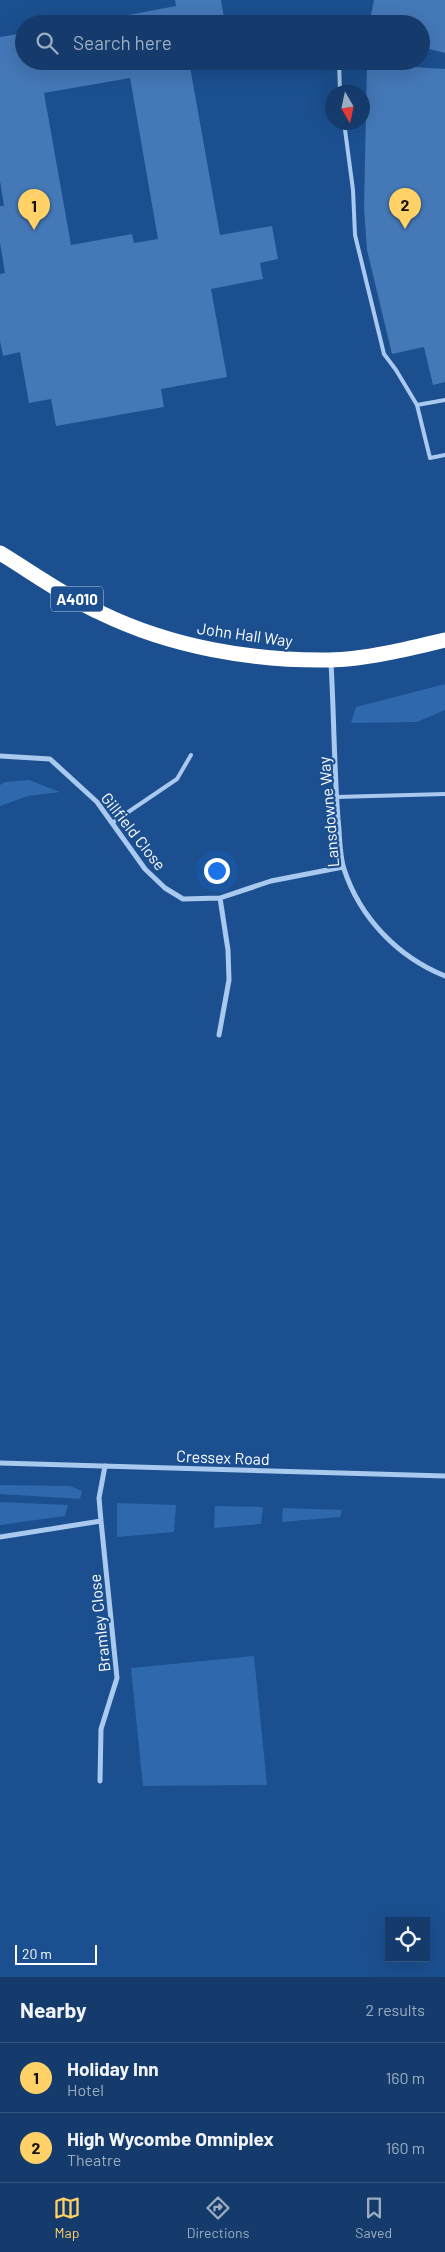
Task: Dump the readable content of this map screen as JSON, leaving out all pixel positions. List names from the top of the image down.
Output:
{
  "streets": {
    "highway": ["A4010", "John Hall Way"],
    "street": [
      "Lansdowne Way",
      "Gillfield Close",
      "Cressex Road",
      "Bramley Close"
    ]
  },
  "crossings": [
    ["John Hall Way", "Lansdowne Way"],
    ["Lansdowne Way", "Gillfield Close"],
    ["Cressex Road", "Bramley Close"]
  ],
  "scale_bar": "20 m",
  "north": "bottom",
  "page": {
    "search": "Search here",
    "pins": ["2", "1"],
    "scale": "20 m",
    "heading": ["Nearby", "2 results"],
    "list": [
      {
        "mark": "1",
        "name": "Holiday Inn",
        "note": "Hotel",
        "value": "160 m"
      },
      {
        "mark": "2",
        "name": "High Wycombe Omniplex",
        "note": "Theatre",
        "value": "160 m"
      }
    ],
    "nav": ["Map", "Directions", "Saved"]
  }
}
